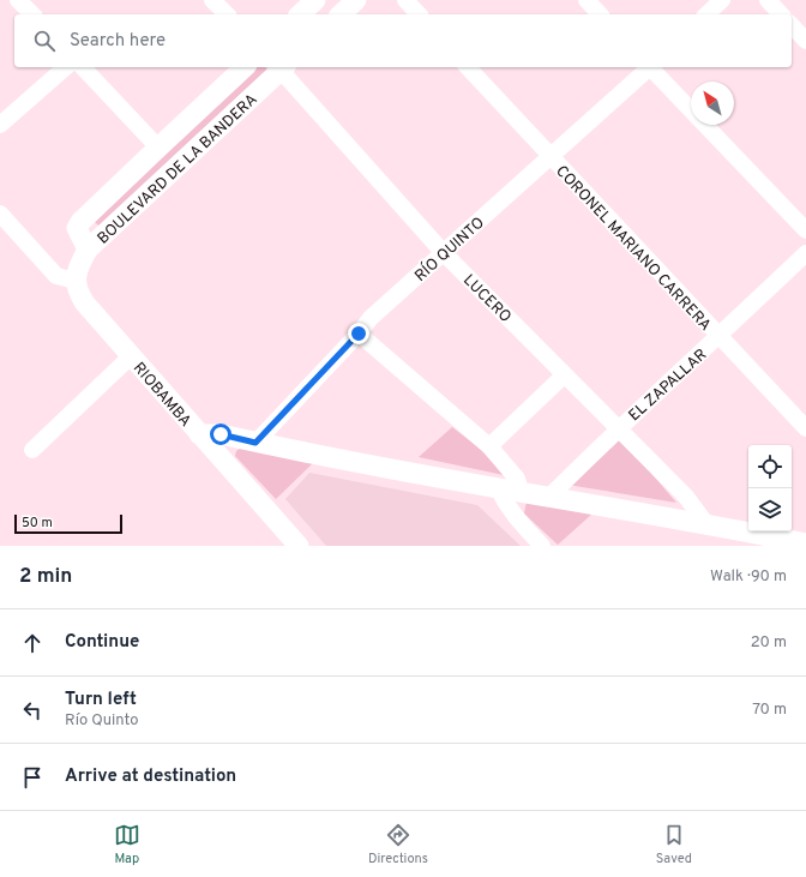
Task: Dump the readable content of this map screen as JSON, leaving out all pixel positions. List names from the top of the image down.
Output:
{
  "streets": {
    "street": [
      "BOULEVARD DE LA BANDERA",
      "CORONEL MARIANO CARRERA",
      "RÍO QUINTO",
      "LUCERO",
      "EL ZAPALLAR",
      "RIOBAMBA"
    ]
  },
  "crossings": [
    ["CORONEL MARIANO CARRERA", "RÍO QUINTO"],
    ["CORONEL MARIANO CARRERA", "EL ZAPALLAR"],
    ["RÍO QUINTO", "LUCERO"],
    ["LUCERO", "EL ZAPALLAR"]
  ],
  "scale_bar": "50 m",
  "north": "top left",
  "page": {
    "search": "Search here",
    "scale": "50 m",
    "heading": ["2 min", "Walk · 90 m"],
    "list": [
      ["Continue", "20 m"],
      ["Turn left", "Río Quinto", "70 m"],
      "Arrive at destination"
    ],
    "nav": ["Map", "Directions", "Saved"]
  }
}
